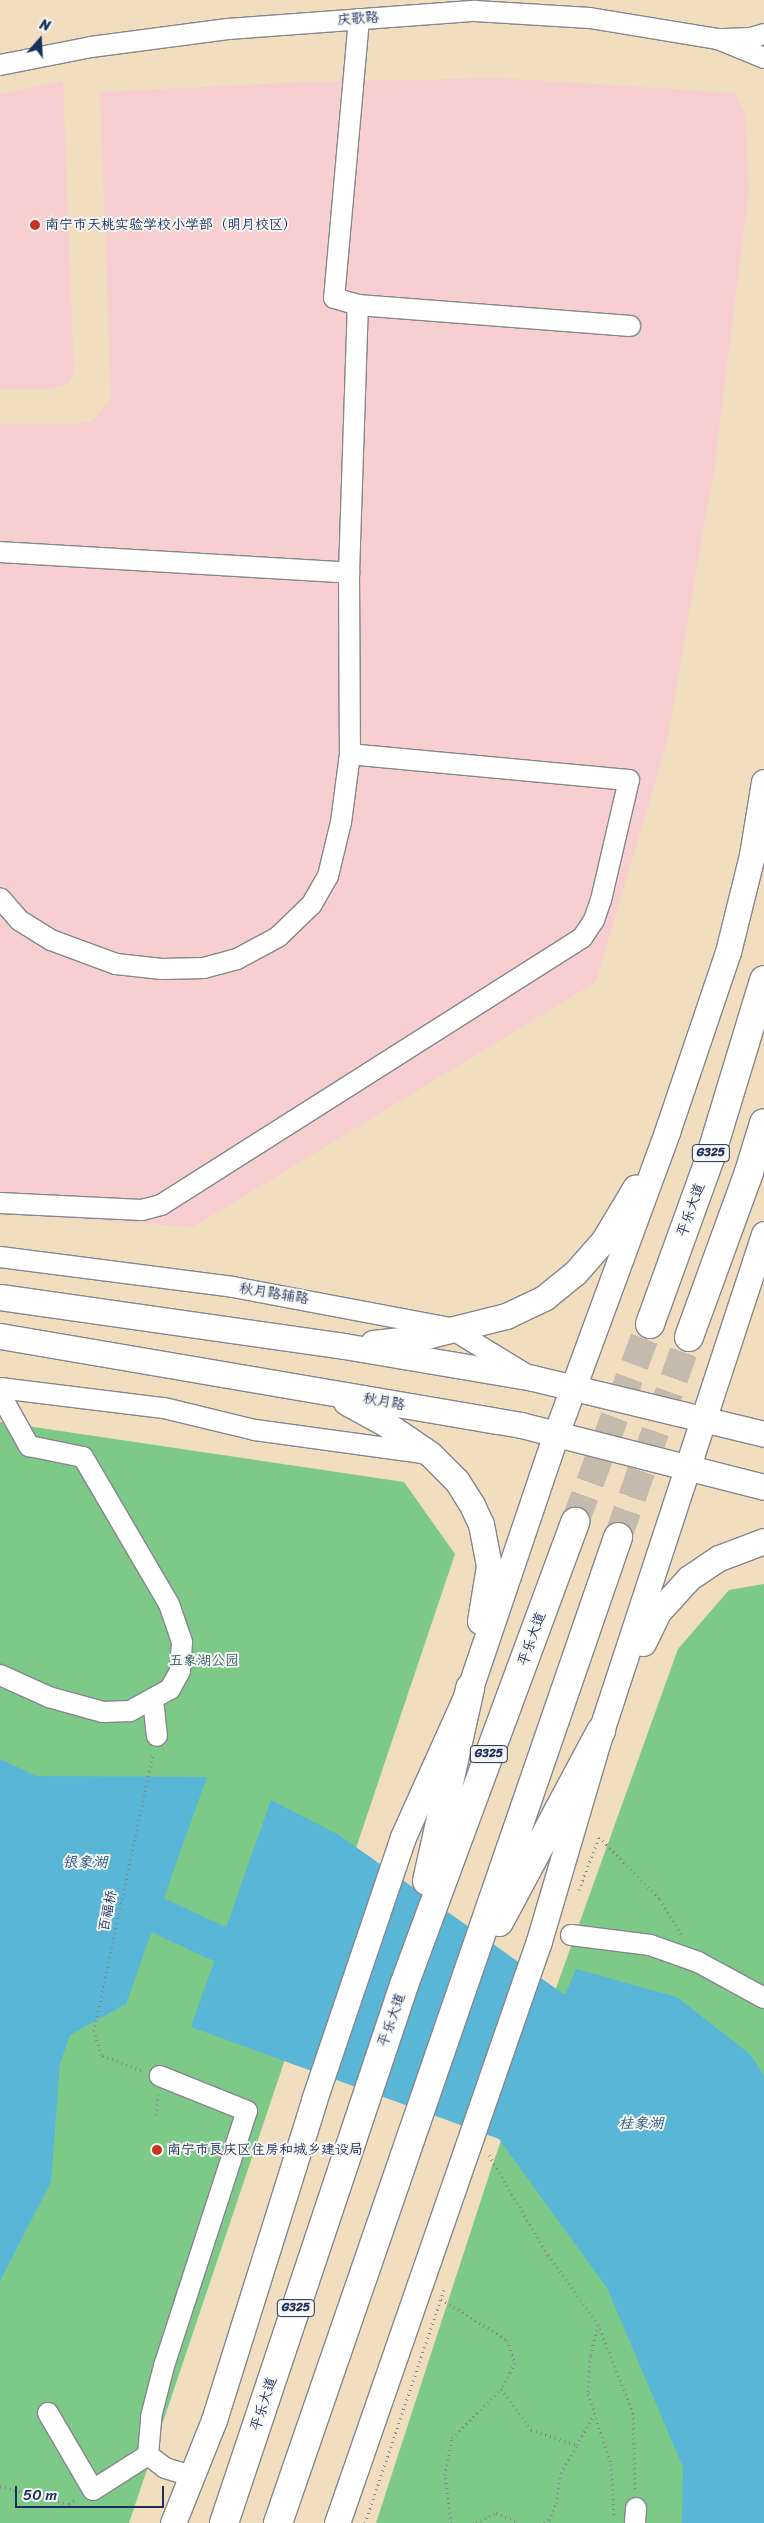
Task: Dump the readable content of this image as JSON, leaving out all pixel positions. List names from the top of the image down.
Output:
{
  "streets": {
    "highway": ["G325", "平乐大道"],
    "main road": ["秋月路"],
    "street": ["庆歌路", "秋月路辅路"],
    "path": ["百福桥"]
  },
  "water": ["银象湖", "桂象湖"],
  "parks": ["五象湖公园"],
  "places": ["南宁市天桃实验学校小学部（明月校区）", "南宁市良庆区住房和城乡建设局"],
  "scale_bar": "50 m",
  "north": "top"
}
